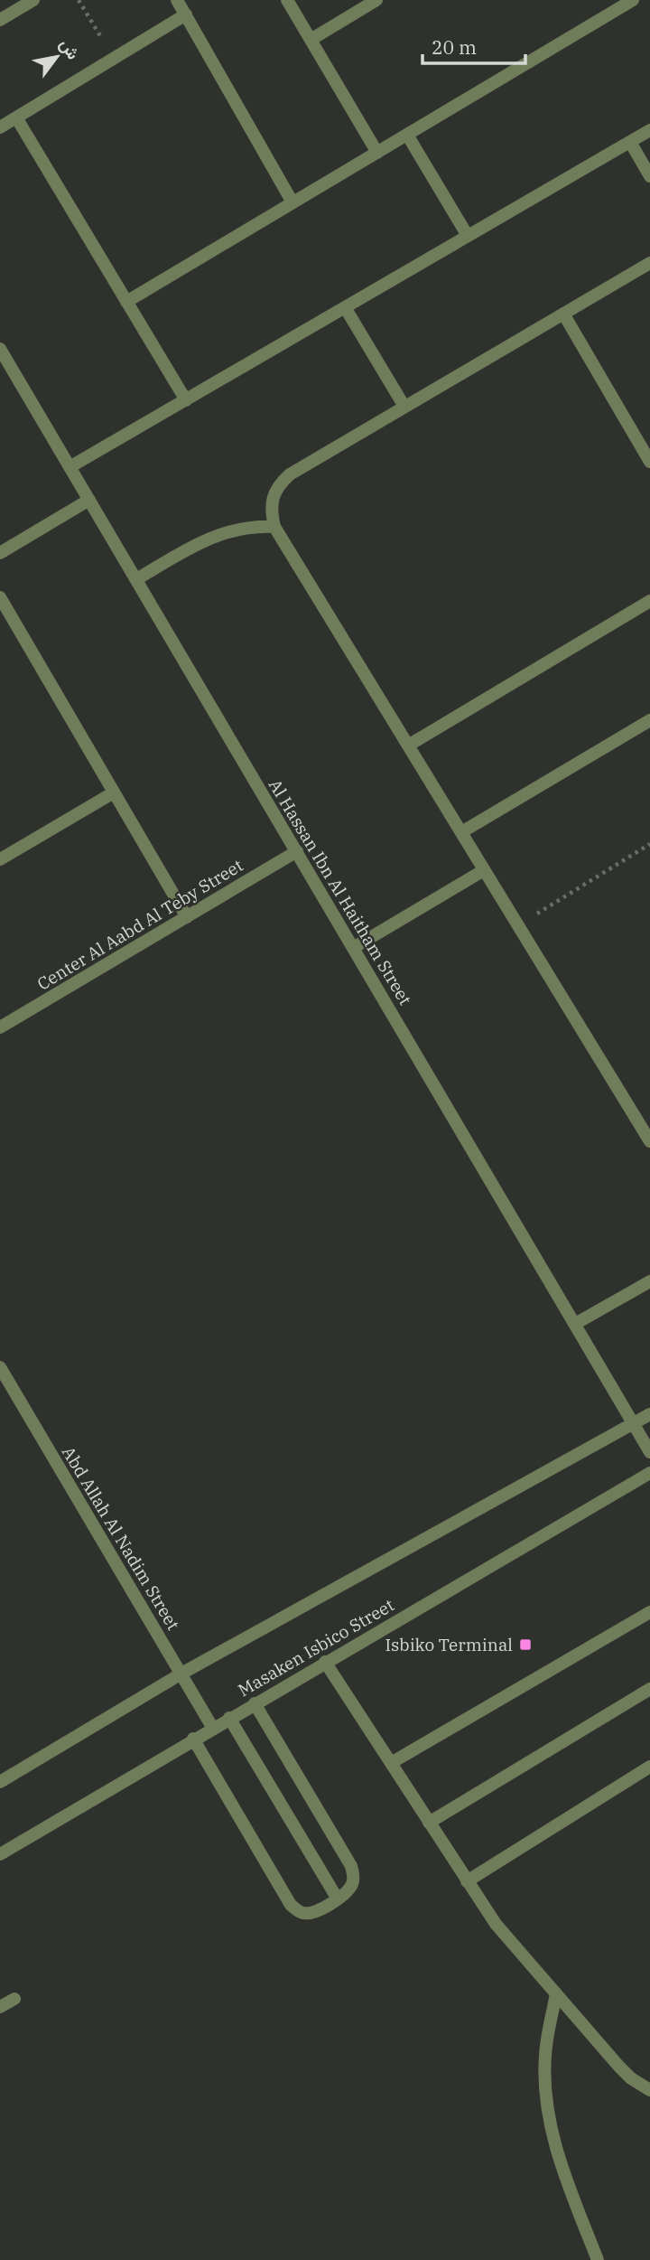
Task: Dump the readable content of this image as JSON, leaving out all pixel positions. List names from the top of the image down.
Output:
{
  "streets": {
    "street": [
      "Al Hassan Ibn Al Haitham Street",
      "Center Al Aabd Al Teby Street",
      "Abd Allah Al Nadim Street",
      "Masaken Isbico Street"
    ]
  },
  "crossings": [
    ["Al Hassan Ibn Al Haitham Street", "Center Al Aabd Al Teby Street"],
    ["Abd Allah Al Nadim Street", "Masaken Isbico Street"]
  ],
  "places": {
    "transit": ["Isbiko Terminal"]
  },
  "scale_bar": "20 m",
  "north": "top right"
}
